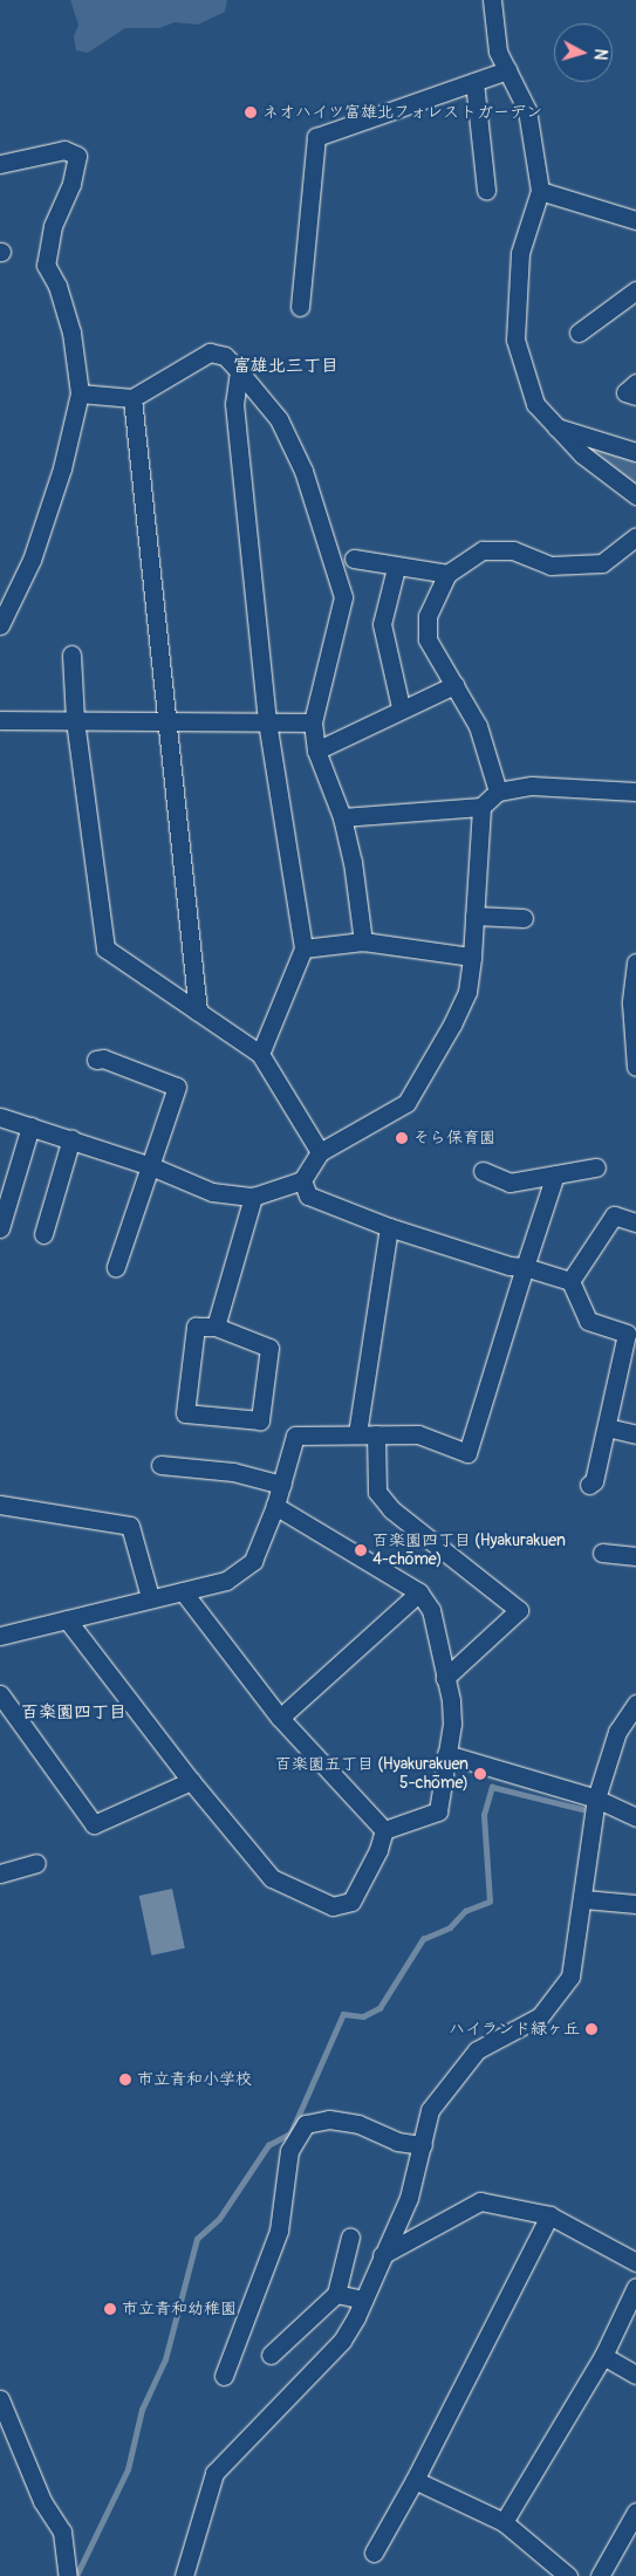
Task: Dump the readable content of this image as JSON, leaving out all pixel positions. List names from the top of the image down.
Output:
{
  "districts": ["富雄北三丁目", "百楽園四丁目"],
  "places": [
    "ネオハイツ富雄北フォレストガーデン",
    "そら保育園",
    "百楽園四丁目 (Hyakurakuen 4-chōme)",
    "百楽園五丁目 (Hyakurakuen 5-chōme)",
    "ハイランド緑ヶ丘",
    "市立青和小学校",
    "市立青和幼稚園"
  ],
  "north": "right"
}
